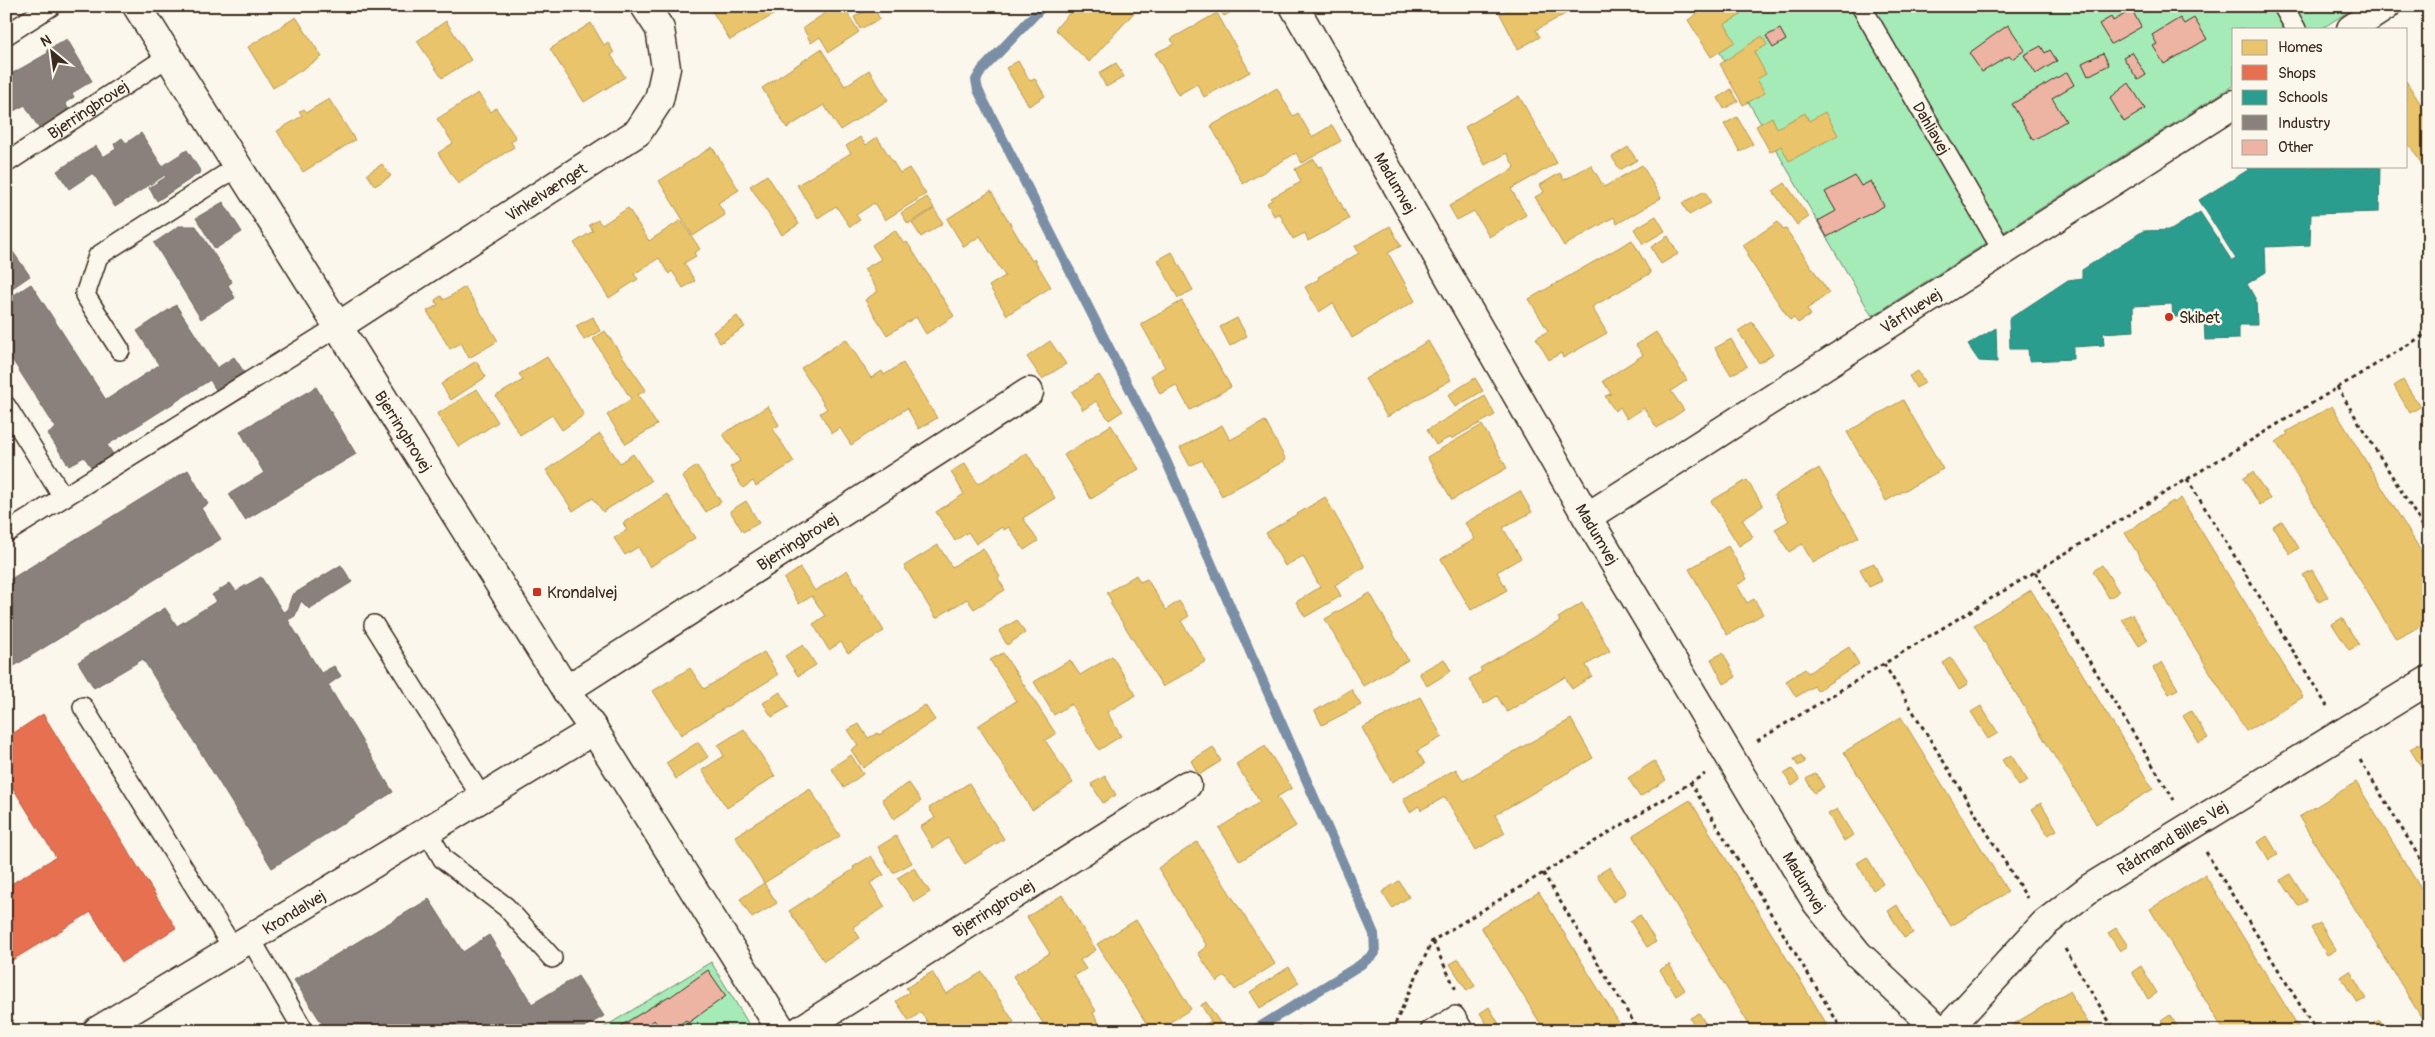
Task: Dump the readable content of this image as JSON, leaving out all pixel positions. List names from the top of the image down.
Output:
{
  "streets": {
    "street": [
      "Bjerringbrovej",
      "Madumvej",
      "Vinkelvænget",
      "Vårfluevej",
      "Rådmand Billes Vej",
      "Krondalvej"
    ],
    "lane": ["Dahliavej"]
  },
  "crossings": [
    ["Bjerringbrovej", "Vinkelvænget"],
    ["Bjerringbrovej", "Krondalvej"],
    ["Dahliavej", "Vårfluevej"],
    ["Madumvej", "Vårfluevej"]
  ],
  "places": {
    "other": ["Skibet"],
    "transit": ["Krondalvej"]
  },
  "legend": [
    "Homes",
    "Shops",
    "Schools",
    "Industry",
    "Other"
  ],
  "north": "top left"
}
